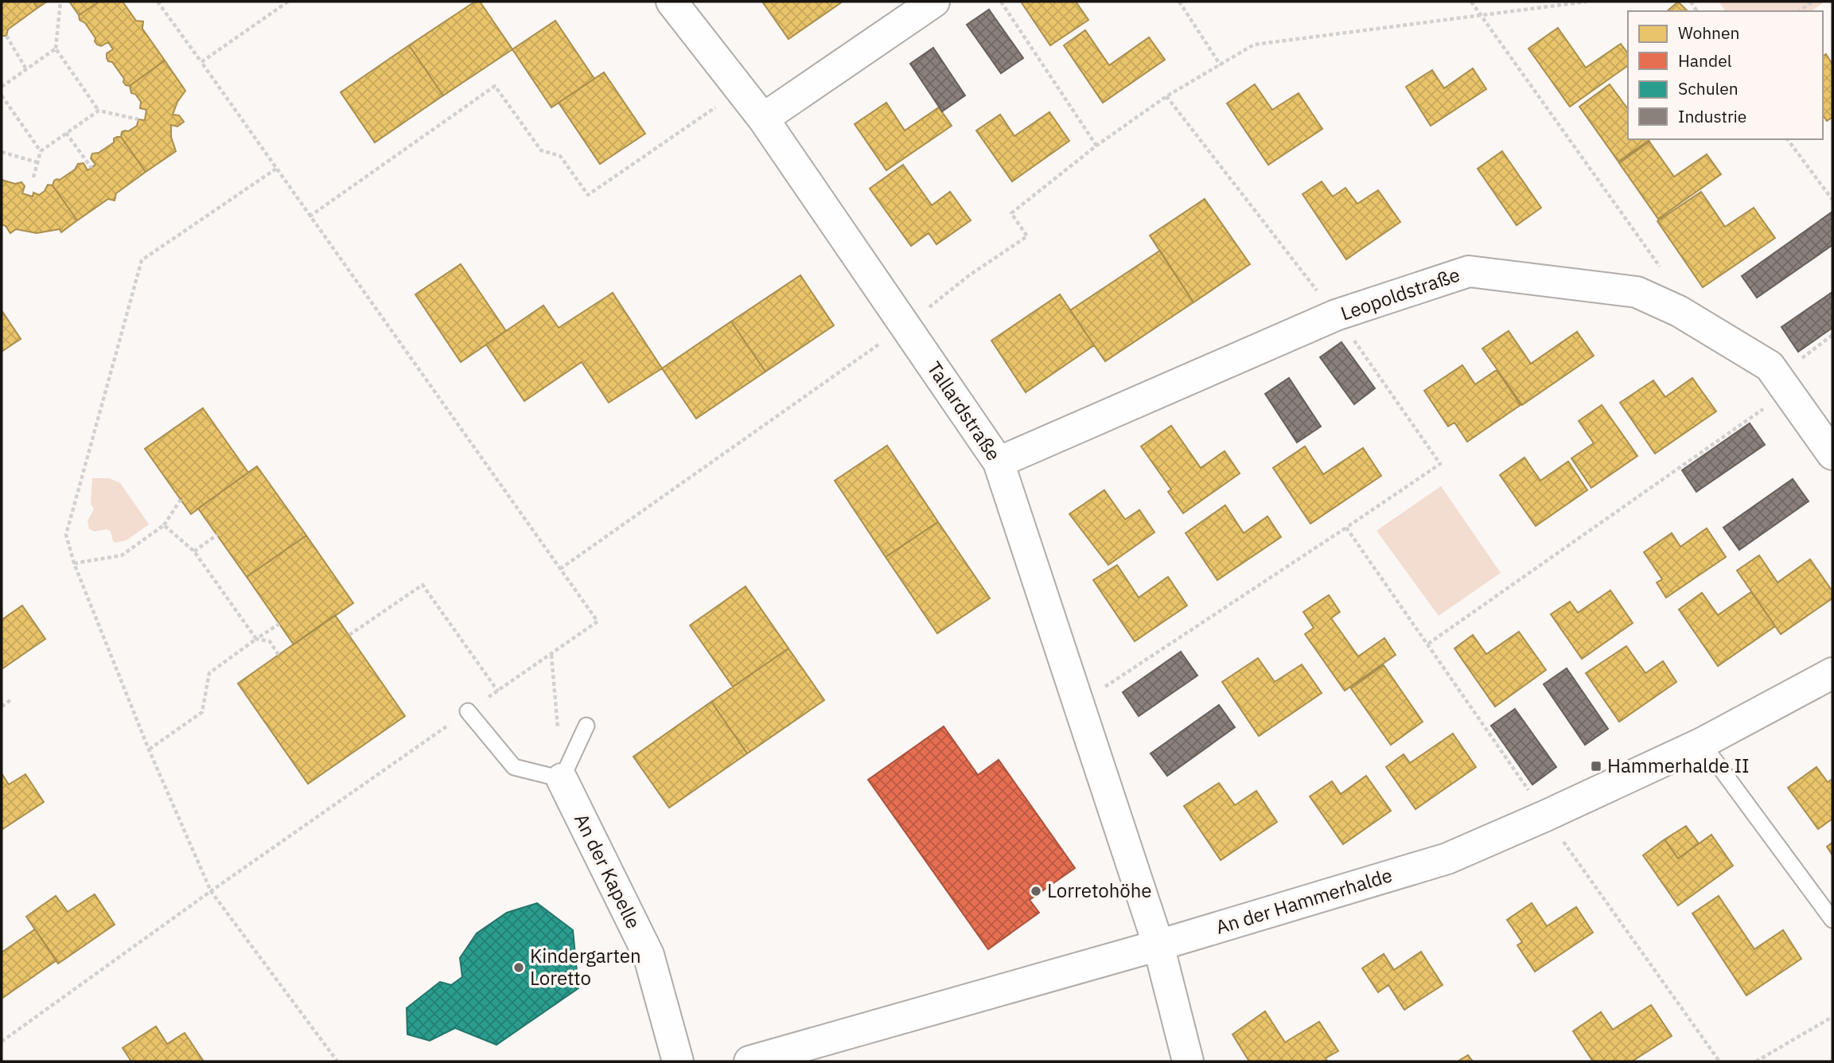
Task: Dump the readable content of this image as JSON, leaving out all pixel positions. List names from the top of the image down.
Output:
{
  "streets": {
    "street": [
      "Leopoldstraße",
      "Tallardstraße",
      "An der Kapelle",
      "An der Hammerhalde"
    ]
  },
  "crossings": [
    ["Leopoldstraße", "Tallardstraße"],
    ["Tallardstraße", "An der Hammerhalde"]
  ],
  "places": {
    "transit": ["Hammerhalde II"],
    "other": ["Lorretohöhe", "Kindergarten Loretto"]
  },
  "legend": [
    "Wohnen",
    "Handel",
    "Schulen",
    "Industrie"
  ]
}
